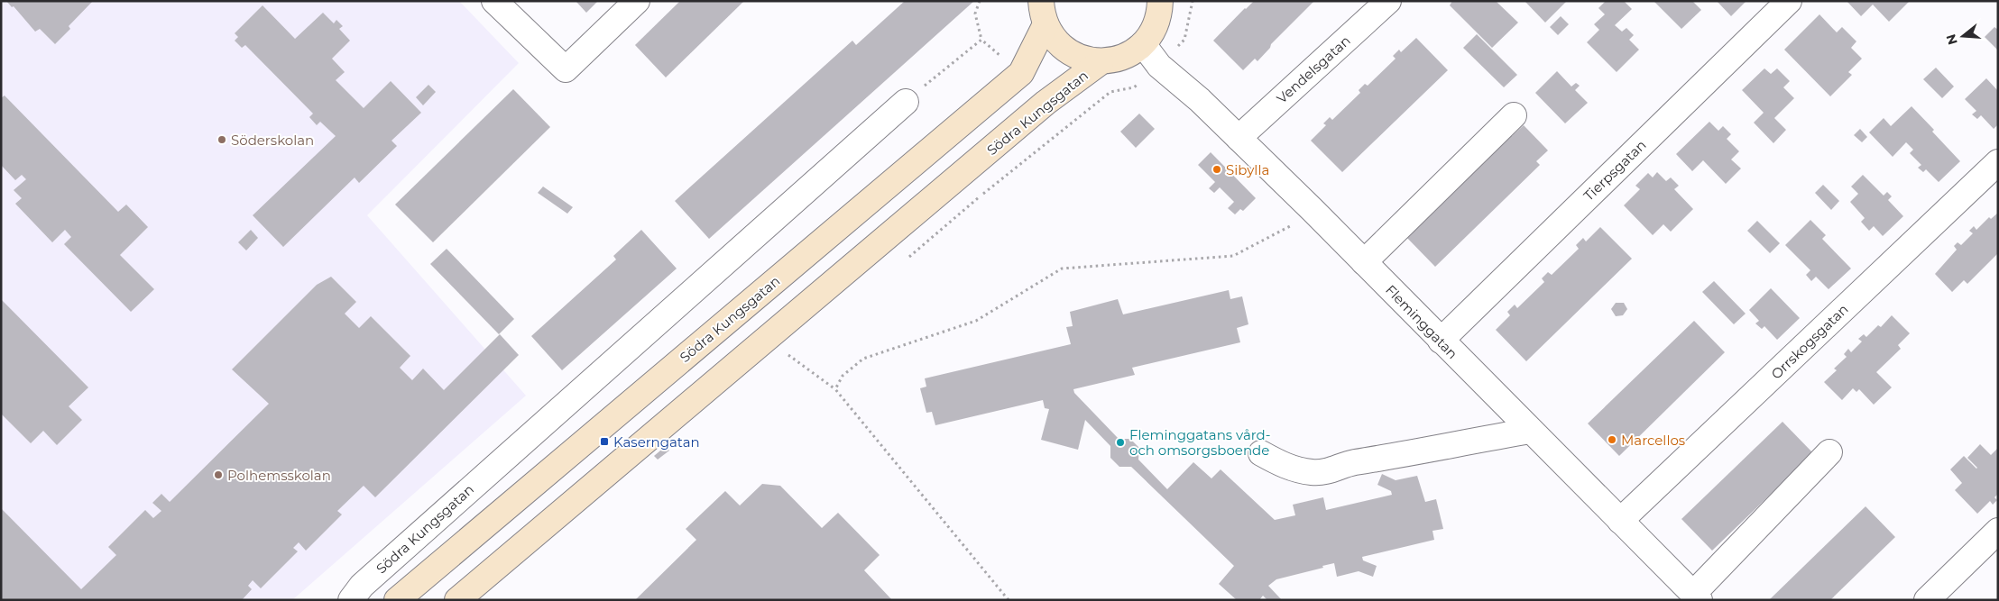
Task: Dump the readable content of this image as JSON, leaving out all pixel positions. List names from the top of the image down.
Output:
{
  "streets": {
    "main road": ["Södra Kungsgatan"],
    "street": [
      "Vendelsgatan",
      "Tierpsgatan",
      "Fleminggatan",
      "Orrskogsgatan"
    ]
  },
  "crossings": [
    ["Vendelsgatan", "Fleminggatan"],
    ["Södra Kungsgatan", "Fleminggatan"],
    ["Tierpsgatan", "Fleminggatan"],
    ["Fleminggatan", "Orrskogsgatan"]
  ],
  "places": {
    "other": [
      "Söderskolan",
      "Sibylla",
      "Marcellos",
      "Fleminggatans vård- och omsorgsboende",
      "Polhemsskolan"
    ],
    "transit": ["Kaserngatan"]
  },
  "north": "left"
}
